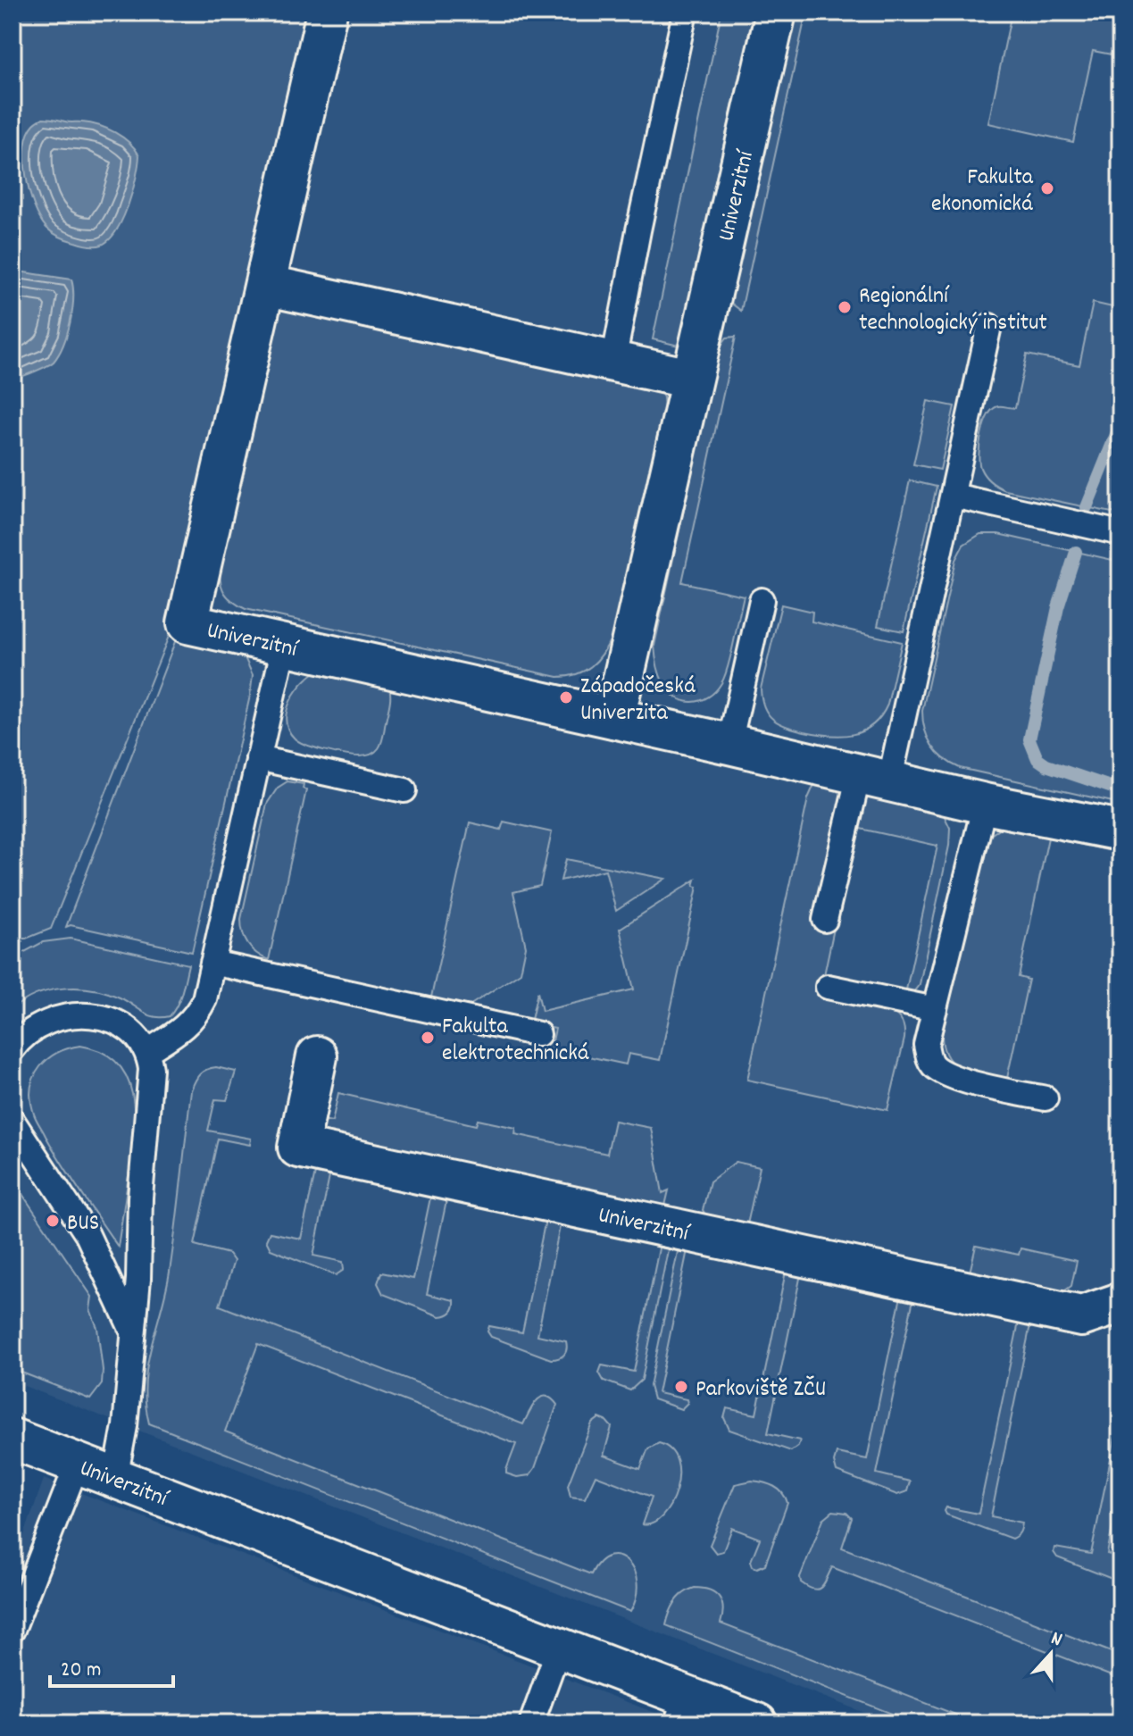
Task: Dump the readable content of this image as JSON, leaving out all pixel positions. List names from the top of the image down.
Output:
{
  "streets": {
    "street": ["Univerzitní"]
  },
  "places": [
    "Fakulta ekonomická",
    "Regionální technologický institut",
    "Západočeská Univerzita",
    "Fakulta elektrotechnická",
    "BUS",
    "Parkoviště ZČU"
  ],
  "scale_bar": "20 m",
  "north": "top"
}
